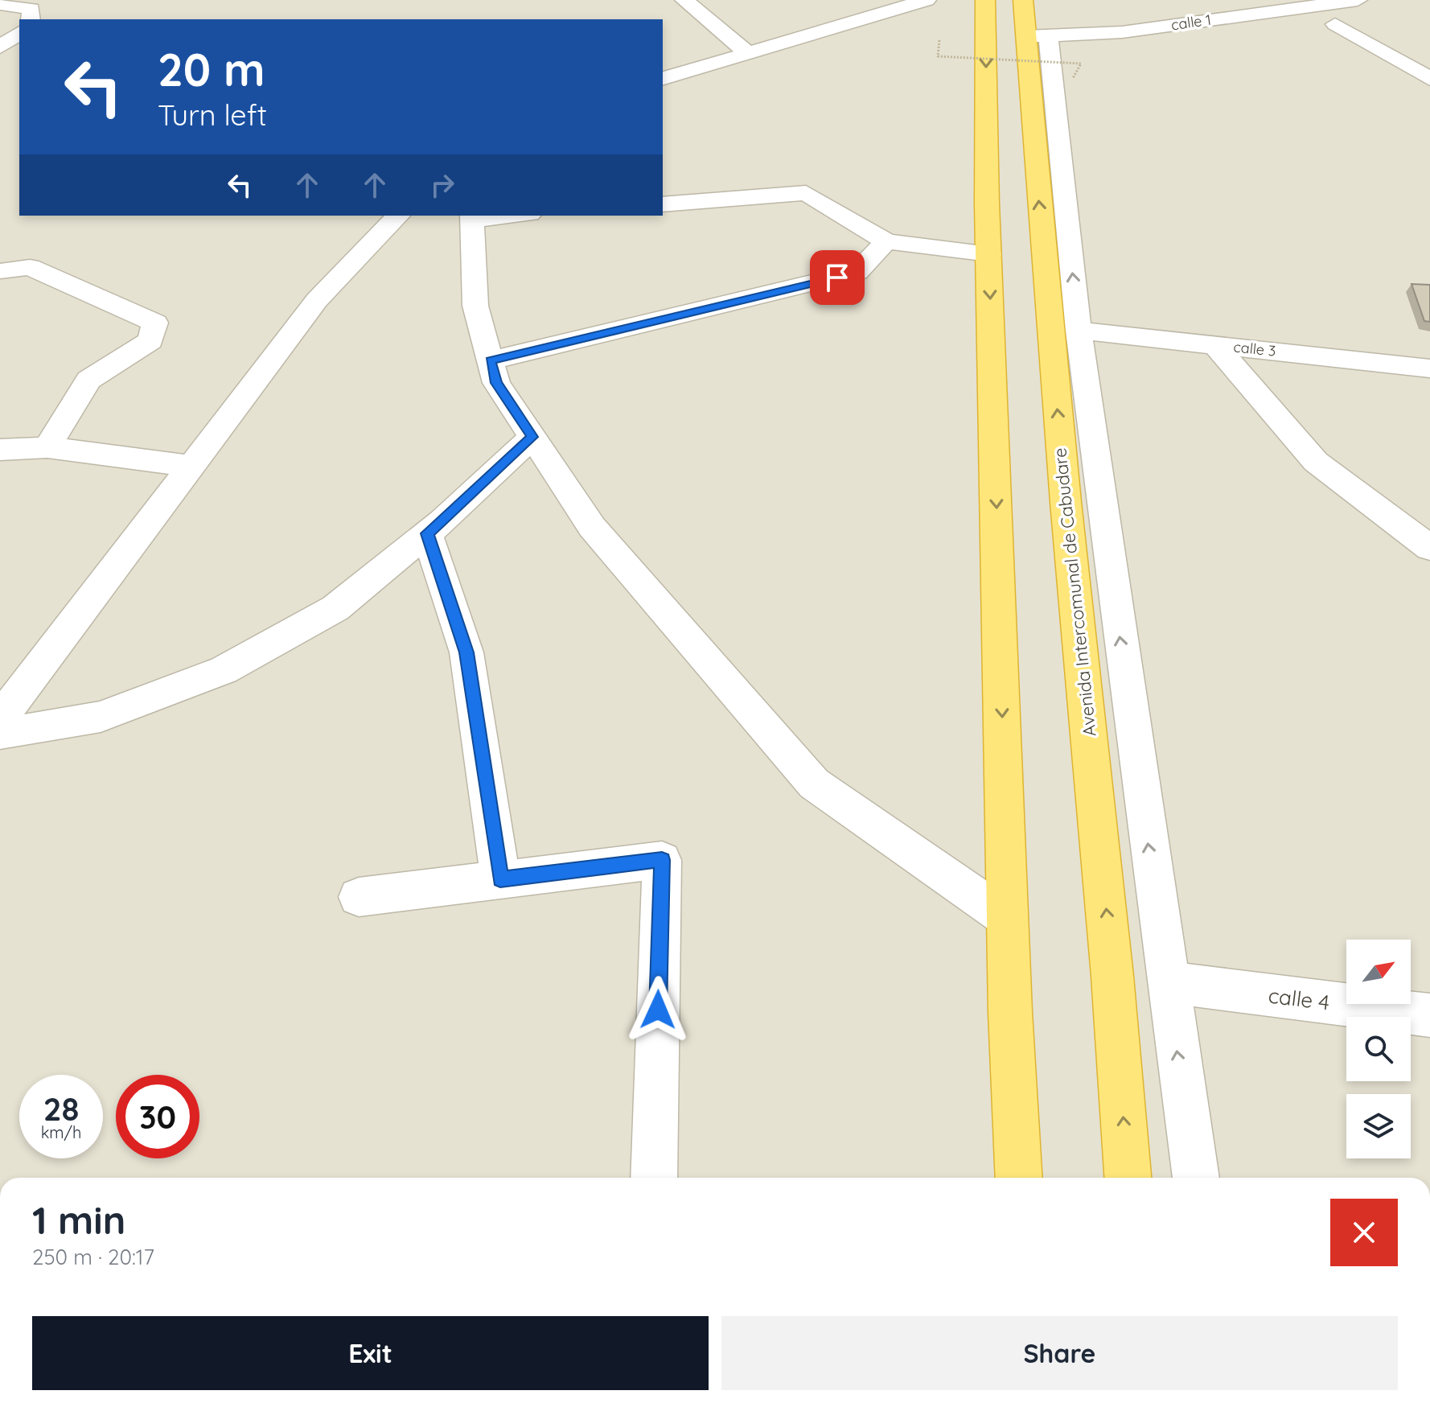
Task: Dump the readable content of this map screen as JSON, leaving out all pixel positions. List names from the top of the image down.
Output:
{
  "streets": {
    "highway": ["Avenida Intercomunal de Cabudare"],
    "street": ["calle 1", "calle 3", "calle 4"]
  },
  "crossings": [
    ["calle 1", "Avenida Intercomunal de Cabudare"]
  ],
  "north": "top right",
  "page": {
    "turn": ["20 m", "Turn left"],
    "speed": "28 km/h",
    "limit": "30",
    "heading": ["1 min", "250 m · 20:17"],
    "buttons": ["Exit", "Share"]
  }
}
